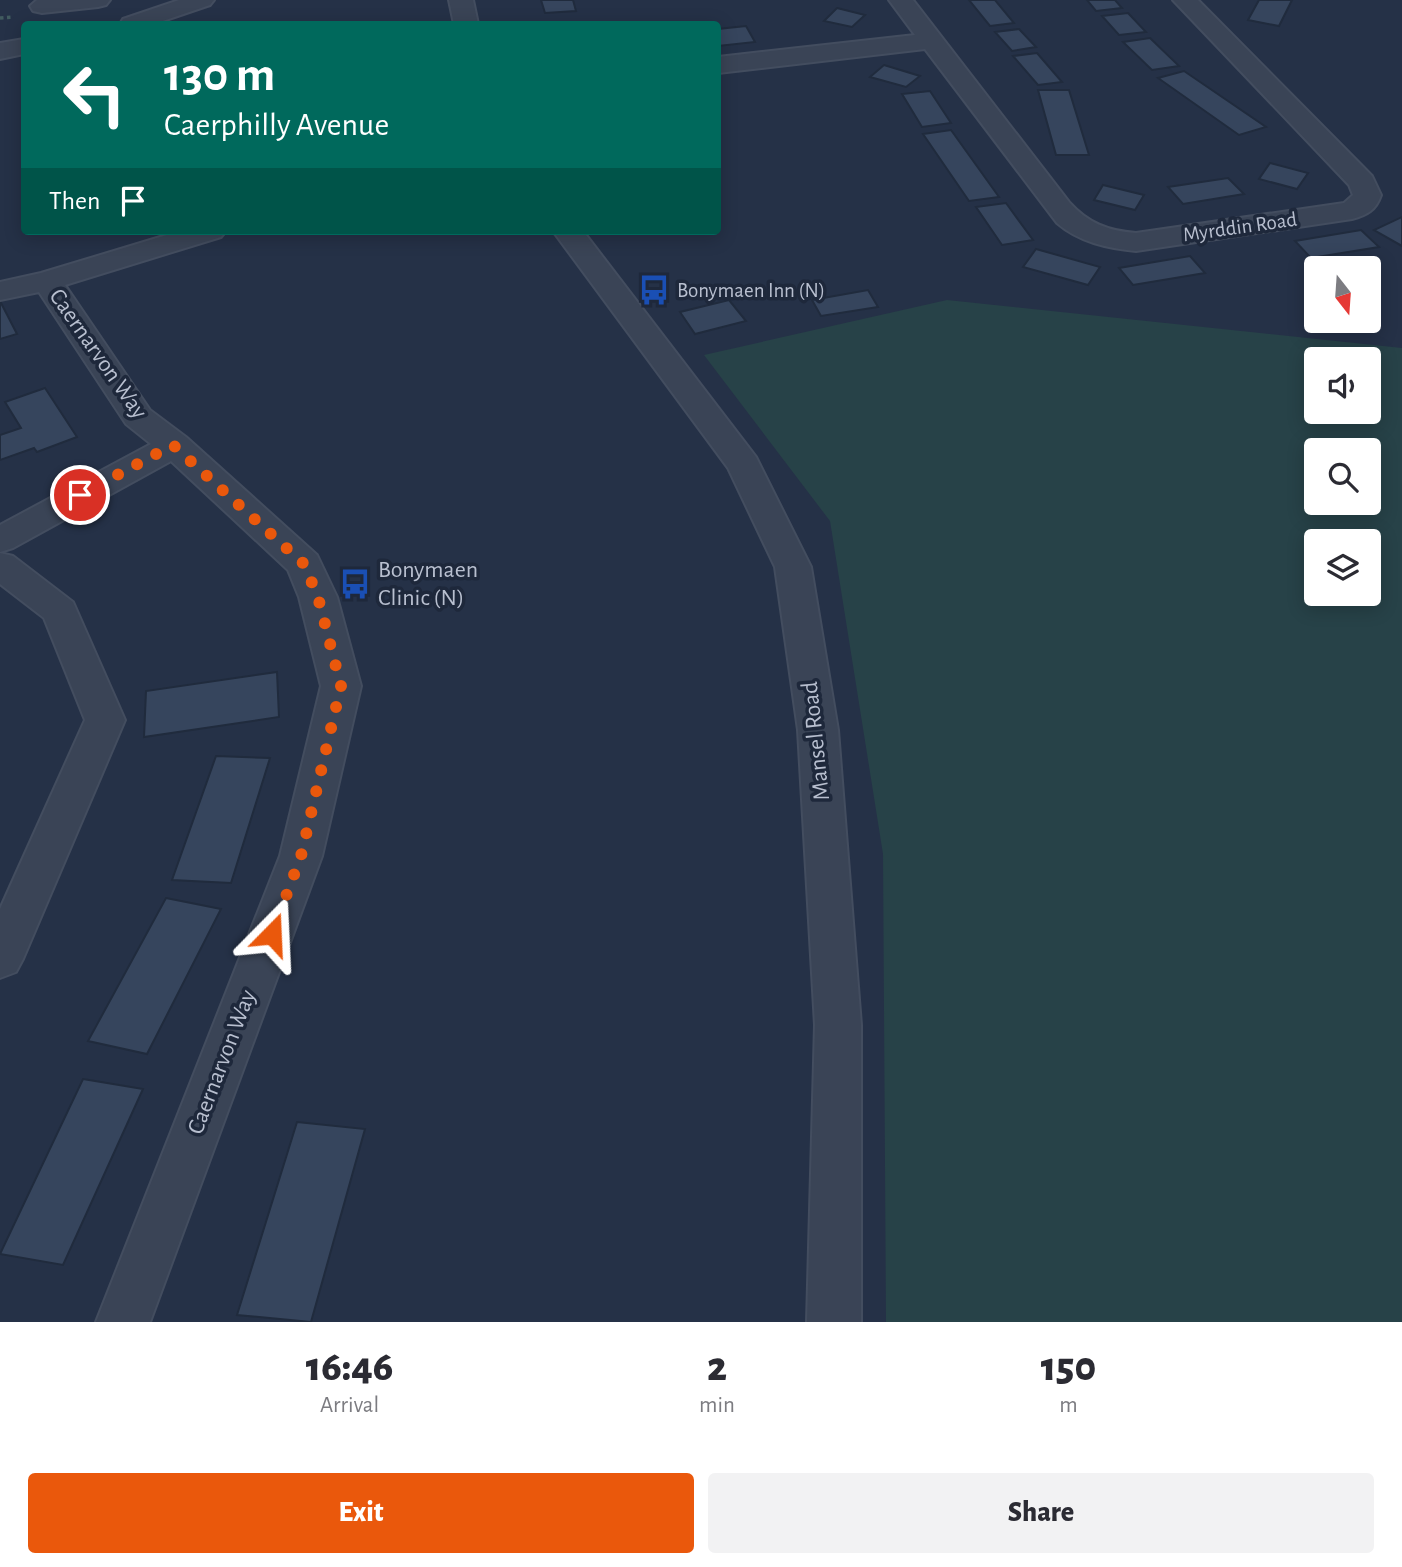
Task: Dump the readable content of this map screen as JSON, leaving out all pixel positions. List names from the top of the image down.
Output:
{
  "streets": {
    "street": ["Myrddin Road", "Caernarvon Way", "Mansel Road"]
  },
  "places": {
    "bus stop": ["Bonymaen Inn (N)", "Bonymaen Clinic (N)"]
  },
  "north": "bottom",
  "page": {
    "turn": ["130 m", "Caerphilly Avenue"],
    "then": "Then",
    "eta": [
      "16:46",
      "Arrival",
      "2",
      "min",
      "150",
      "m"
    ],
    "buttons": ["Exit", "Share"]
  }
}
